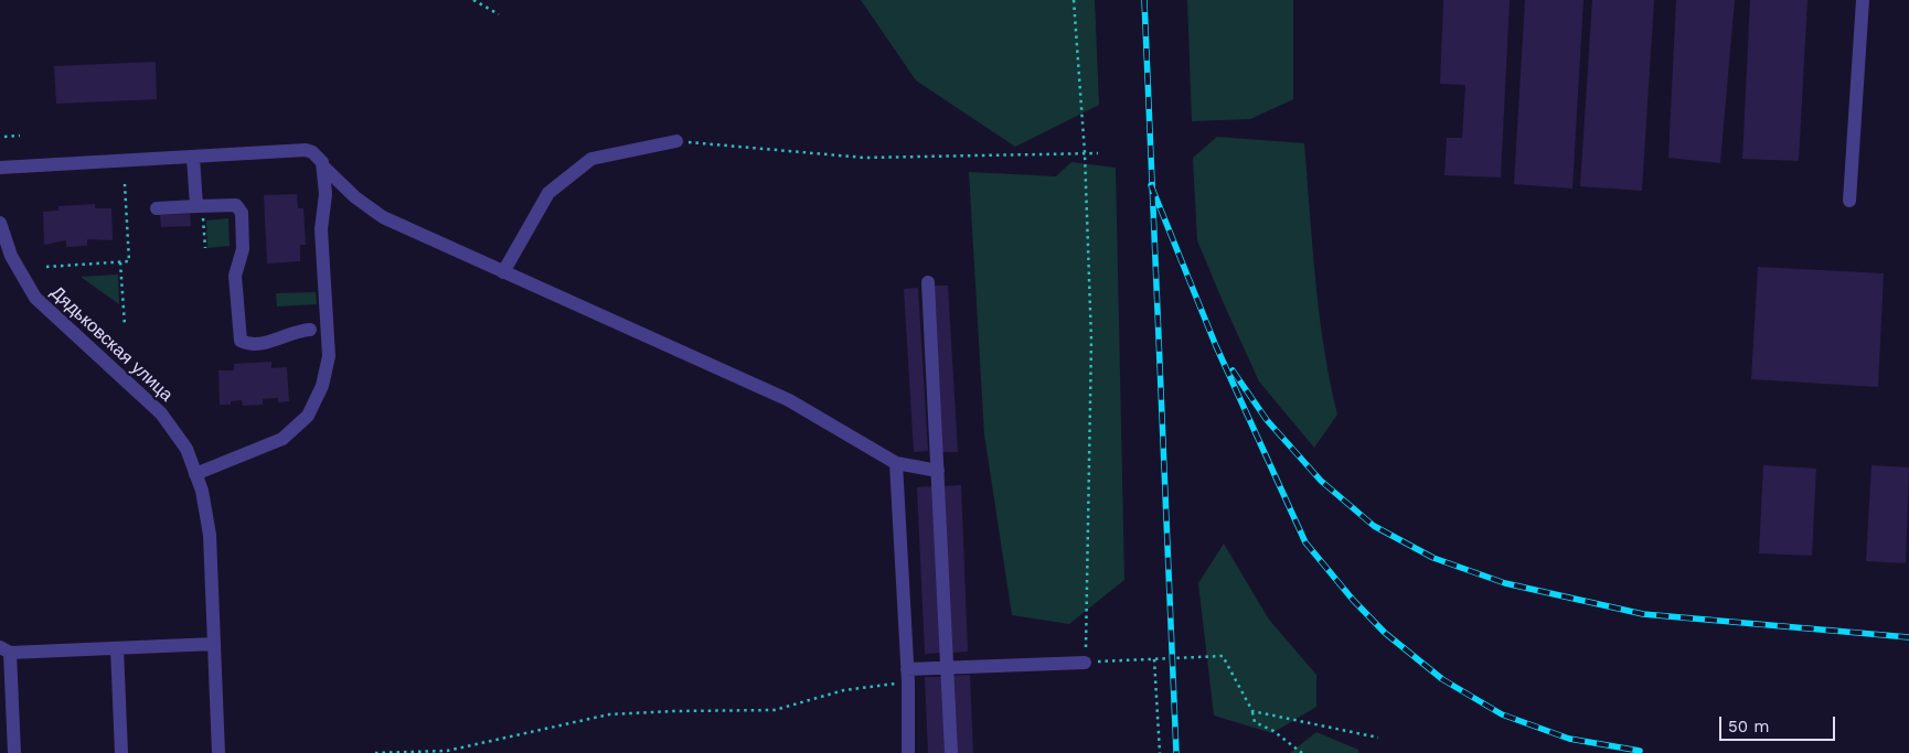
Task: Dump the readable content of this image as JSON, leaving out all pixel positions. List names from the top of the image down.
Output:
{
  "streets": {
    "street": ["Дядьковская улица"]
  },
  "scale_bar": "50 m"
}
